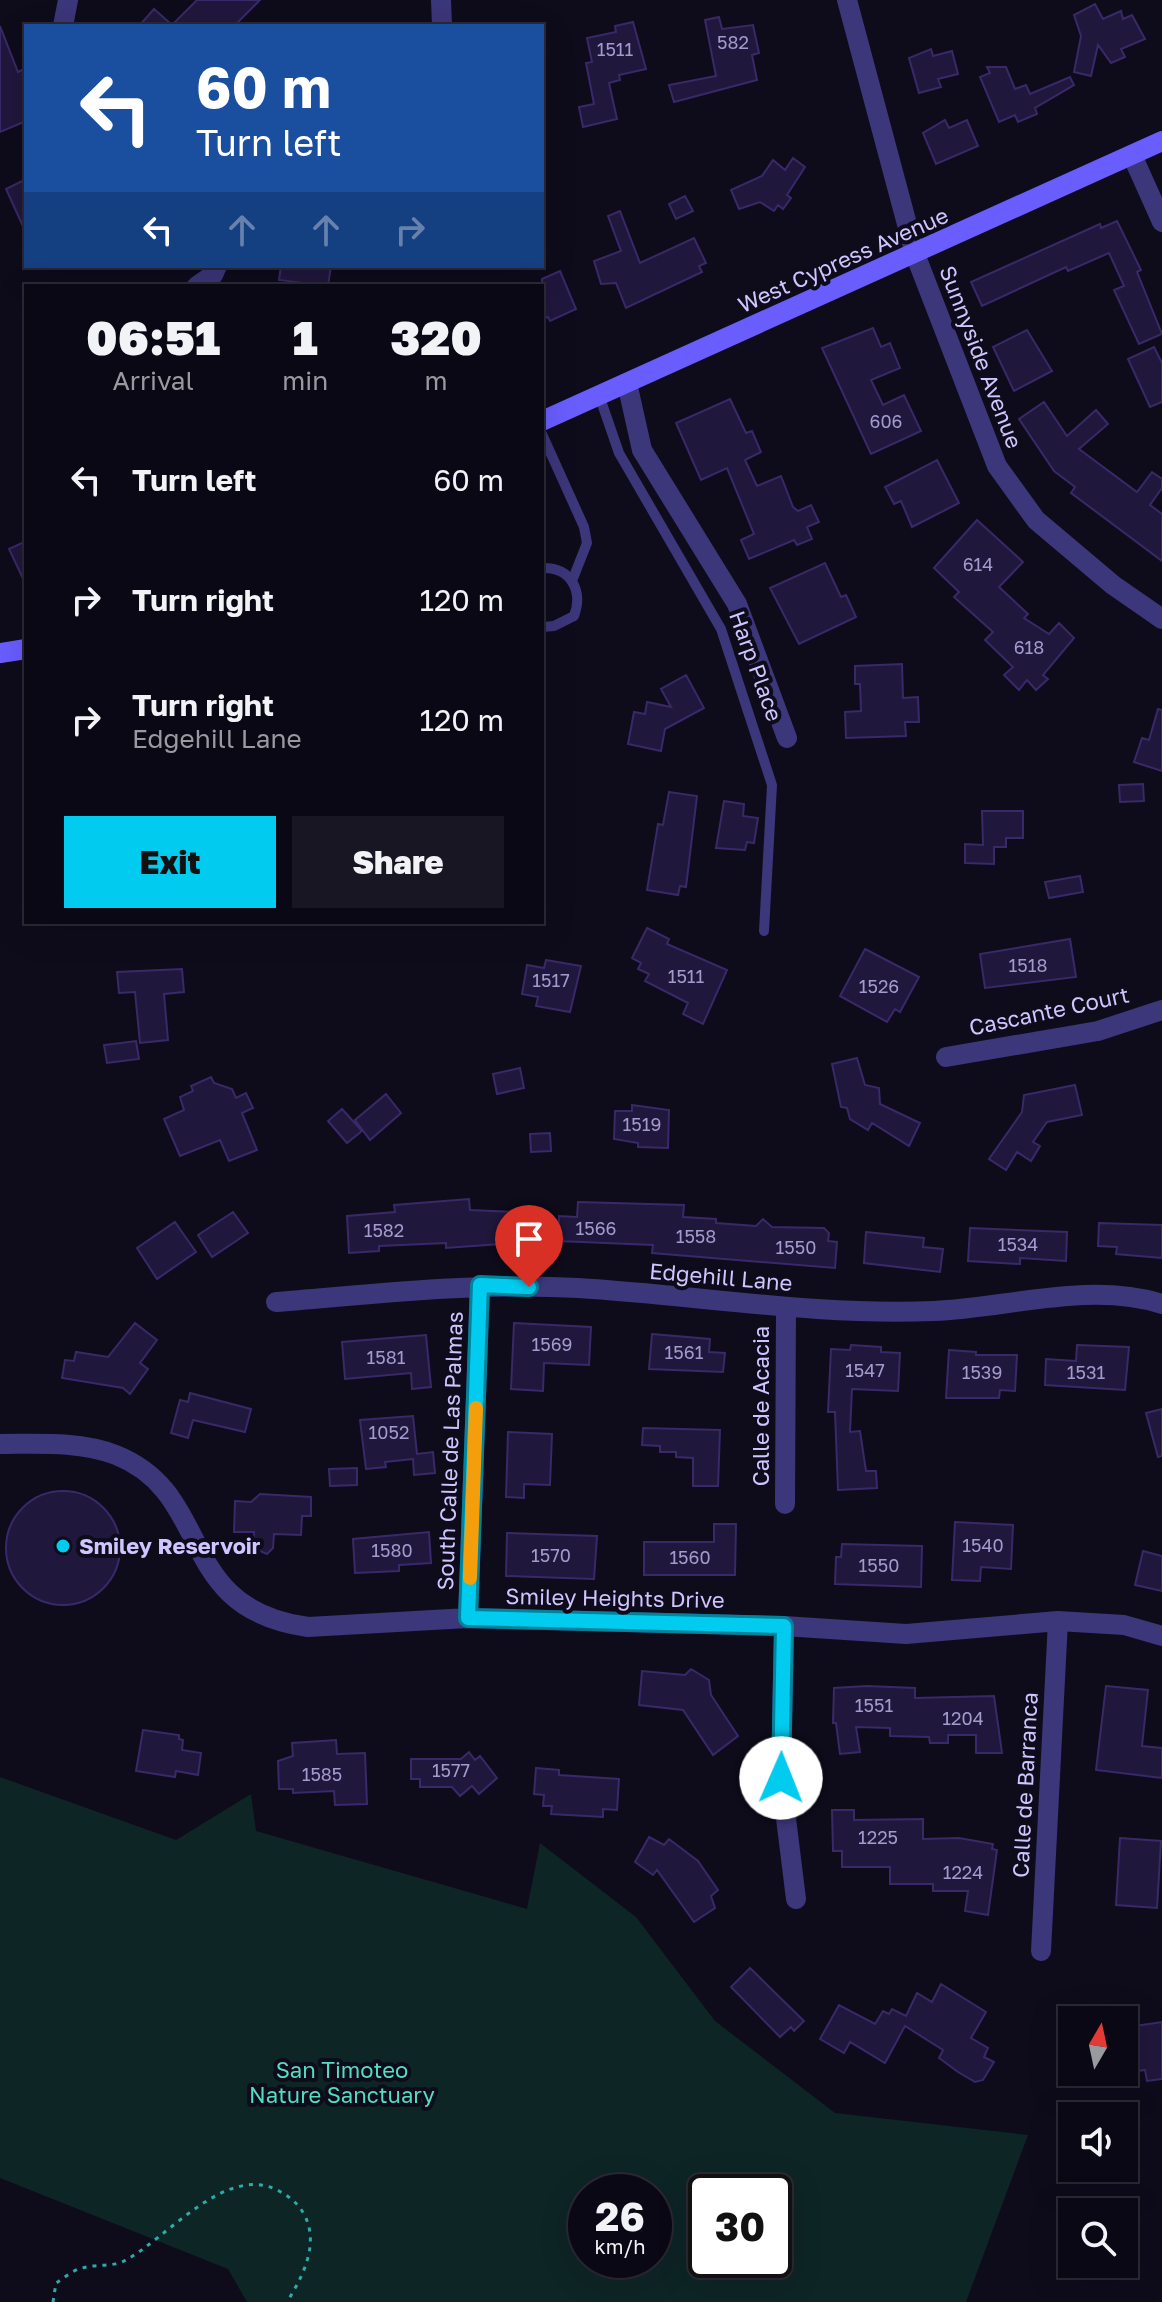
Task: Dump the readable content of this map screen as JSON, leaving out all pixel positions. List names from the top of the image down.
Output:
{
  "streets": {
    "main road": ["West Cypress Avenue"],
    "street": [
      "Sunnyside Avenue",
      "Harp Place",
      "Cascante Court",
      "Edgehill Lane",
      "Calle de Acacia",
      "South Calle de Las Palmas",
      "Smiley Heights Drive",
      "Calle de Barranca"
    ]
  },
  "crossings": [
    ["West Cypress Avenue", "Sunnyside Avenue"],
    ["West Cypress Avenue", "Harp Place"],
    ["Edgehill Lane", "Calle de Acacia"],
    ["Edgehill Lane", "South Calle de Las Palmas"],
    ["South Calle de Las Palmas", "Smiley Heights Drive"],
    ["Smiley Heights Drive", "Calle de Barranca"]
  ],
  "parks": ["San Timoteo Nature Sanctuary"],
  "places": ["Smiley Reservoir"],
  "house_numbers": [
    "582",
    "1511",
    "606",
    "614",
    "618",
    "1518",
    "1511",
    "1517",
    "1526",
    "1519",
    "1566",
    "1582",
    "1558",
    "1534",
    "1550",
    "1569",
    "1561",
    "1581",
    "1547",
    "1539",
    "1531",
    "1052",
    "1540",
    "1580",
    "1570",
    "1560",
    "1550",
    "1551",
    "1204",
    "1577",
    "1585",
    "1225",
    "1224"
  ],
  "north": "top",
  "page": {
    "turn": ["60 m", "Turn left"],
    "eta": [
      "06:51",
      "Arrival",
      "1",
      "min",
      "320",
      "m"
    ],
    "list": [
      {
        "name": "Turn left",
        "value": "60 m"
      },
      {
        "name": "Turn right",
        "value": "120 m"
      },
      {
        "name": "Turn right",
        "note": "Edgehill Lane",
        "value": "120 m"
      }
    ],
    "buttons": ["Exit", "Share"],
    "speed": "26 km/h",
    "limit": "30"
  }
}
